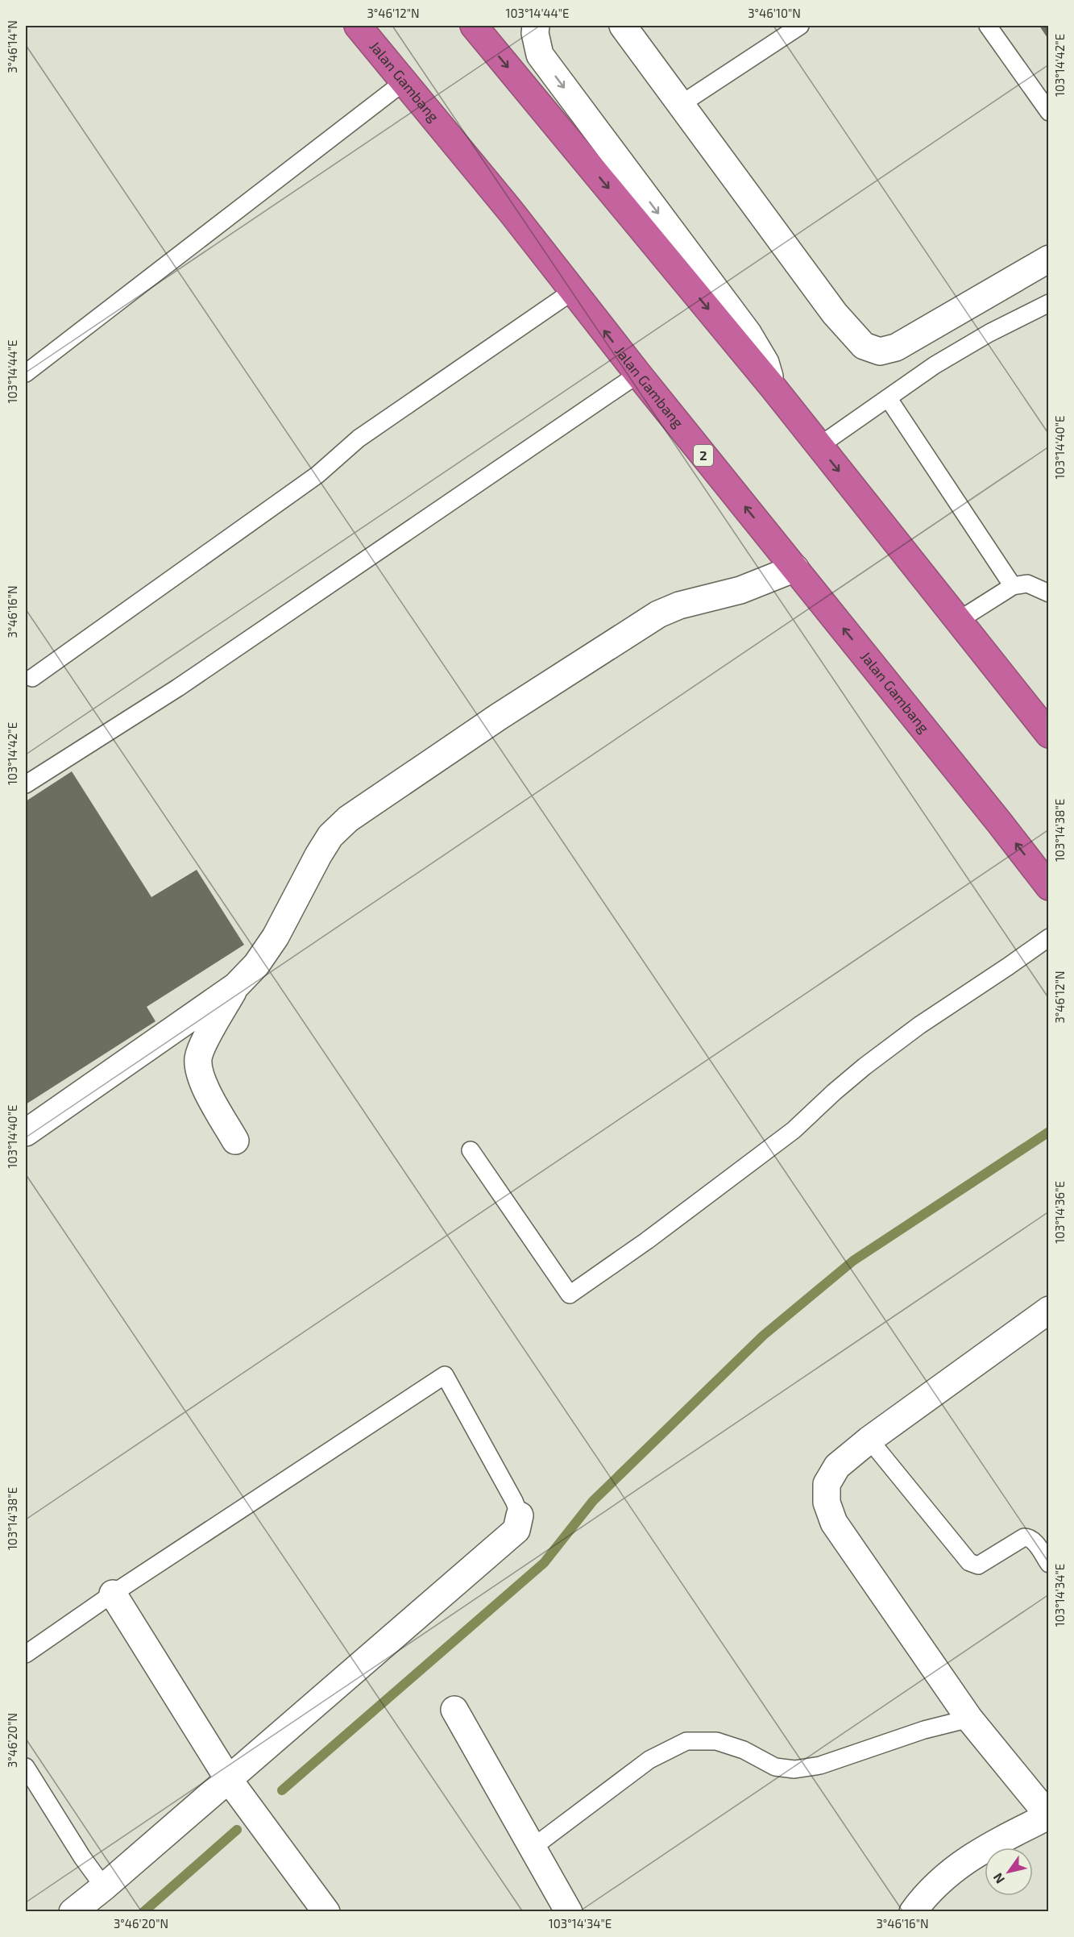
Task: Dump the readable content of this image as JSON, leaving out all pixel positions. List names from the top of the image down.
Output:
{
  "streets": {
    "highway": ["Jalan Gambang", "2"]
  },
  "north": "bottom left",
  "coordinates": [
    "3°46'12\"N",
    "103°14'44\"E",
    "3°46'10\"N",
    "3°46'14\"N",
    "103°14'42\"E",
    "103°14'40\"E",
    "3°46'16\"N",
    "103°14'38\"E",
    "103°14'36\"E",
    "103°14'34\"E",
    "3°46'20\"N"
  ]
}
